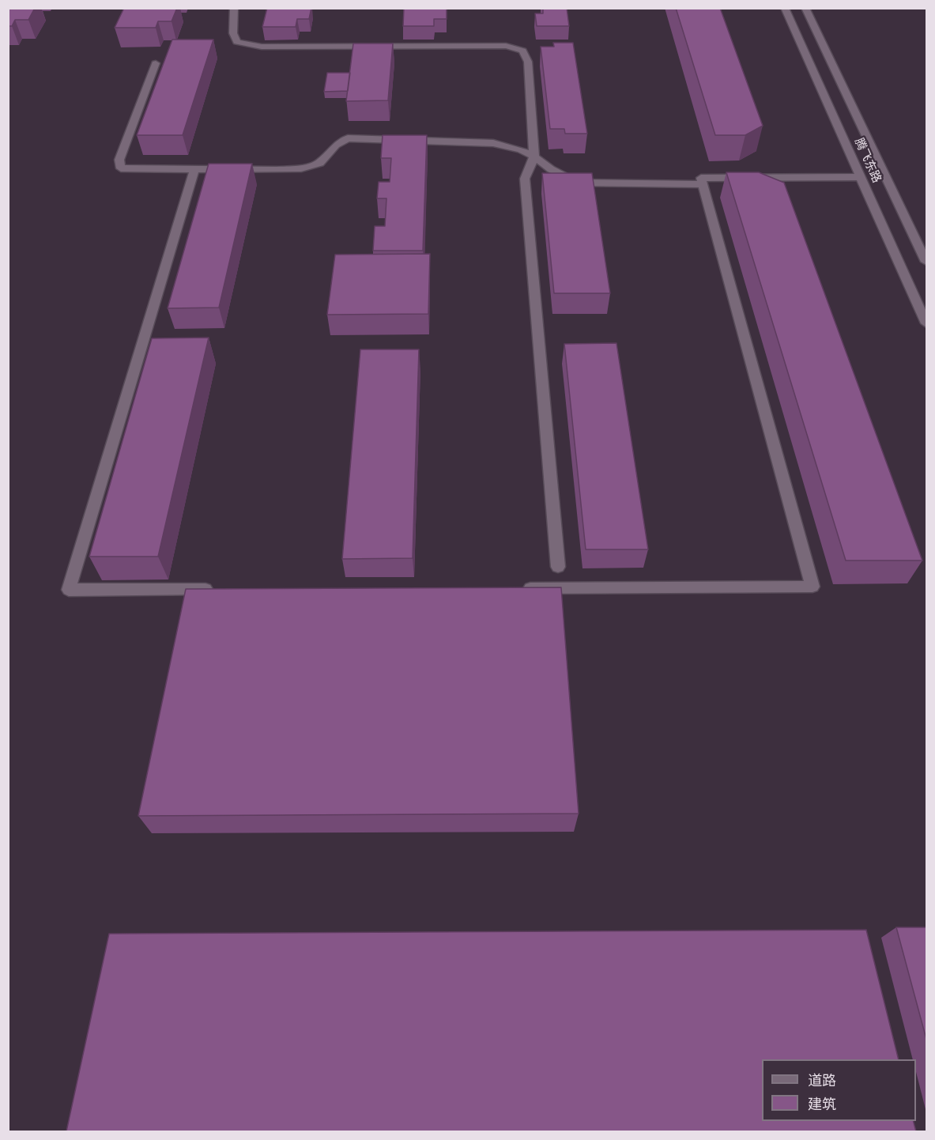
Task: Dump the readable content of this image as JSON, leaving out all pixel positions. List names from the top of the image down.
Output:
{
  "streets": {
    "street": ["腾飞东路"]
  },
  "legend": ["道路", "建筑"]
}
